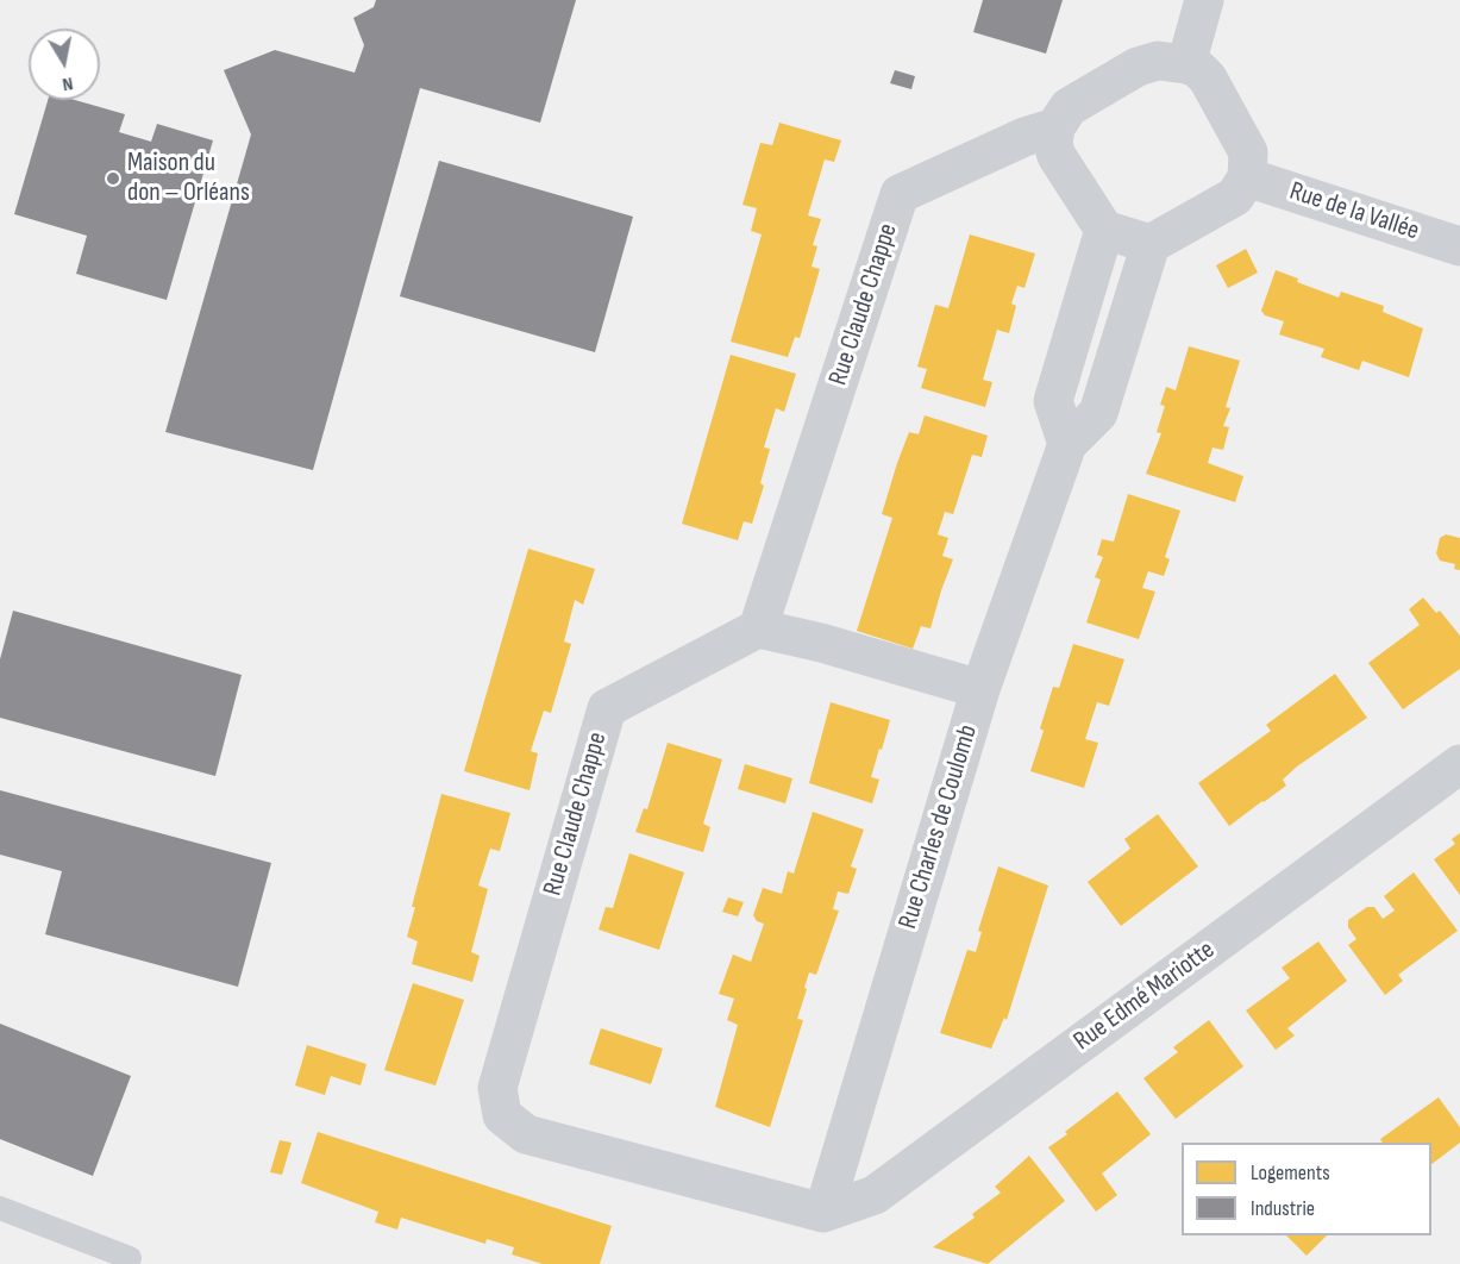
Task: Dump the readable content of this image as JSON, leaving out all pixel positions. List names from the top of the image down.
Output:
{
  "streets": {
    "street": [
      "Rue de la Vallée",
      "Rue Claude Chappe",
      "Rue Charles de Coulomb",
      "Rue Edmé Mariotte"
    ]
  },
  "crossings": [
    ["Rue de la Vallée", "Rue Claude Chappe"],
    ["Rue de la Vallée", "Rue Charles de Coulomb"],
    ["Rue Claude Chappe", "Rue Charles de Coulomb"],
    ["Rue Claude Chappe", "Rue Edmé Mariotte"],
    ["Rue Charles de Coulomb", "Rue Edmé Mariotte"]
  ],
  "places": ["Maison du don – Orléans"],
  "legend": ["Logements", "Industrie"],
  "north": "bottom"
}
